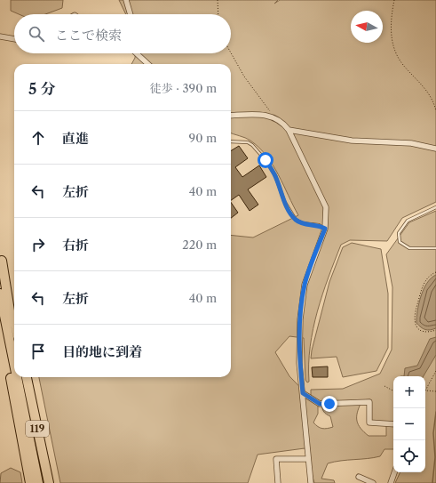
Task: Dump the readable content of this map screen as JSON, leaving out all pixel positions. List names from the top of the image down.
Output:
{
  "streets": {
    "highway": ["119"]
  },
  "north": "left",
  "page": {
    "search": "ここで検索",
    "heading": ["5 分", "徒歩 · 390 m"],
    "list": [
      ["直進", "90 m"],
      ["左折", "40 m"],
      ["右折", "220 m"],
      ["左折", "40 m"],
      "目的地に到着"
    ],
    "map_buttons": ["+", "−"]
  }
}
